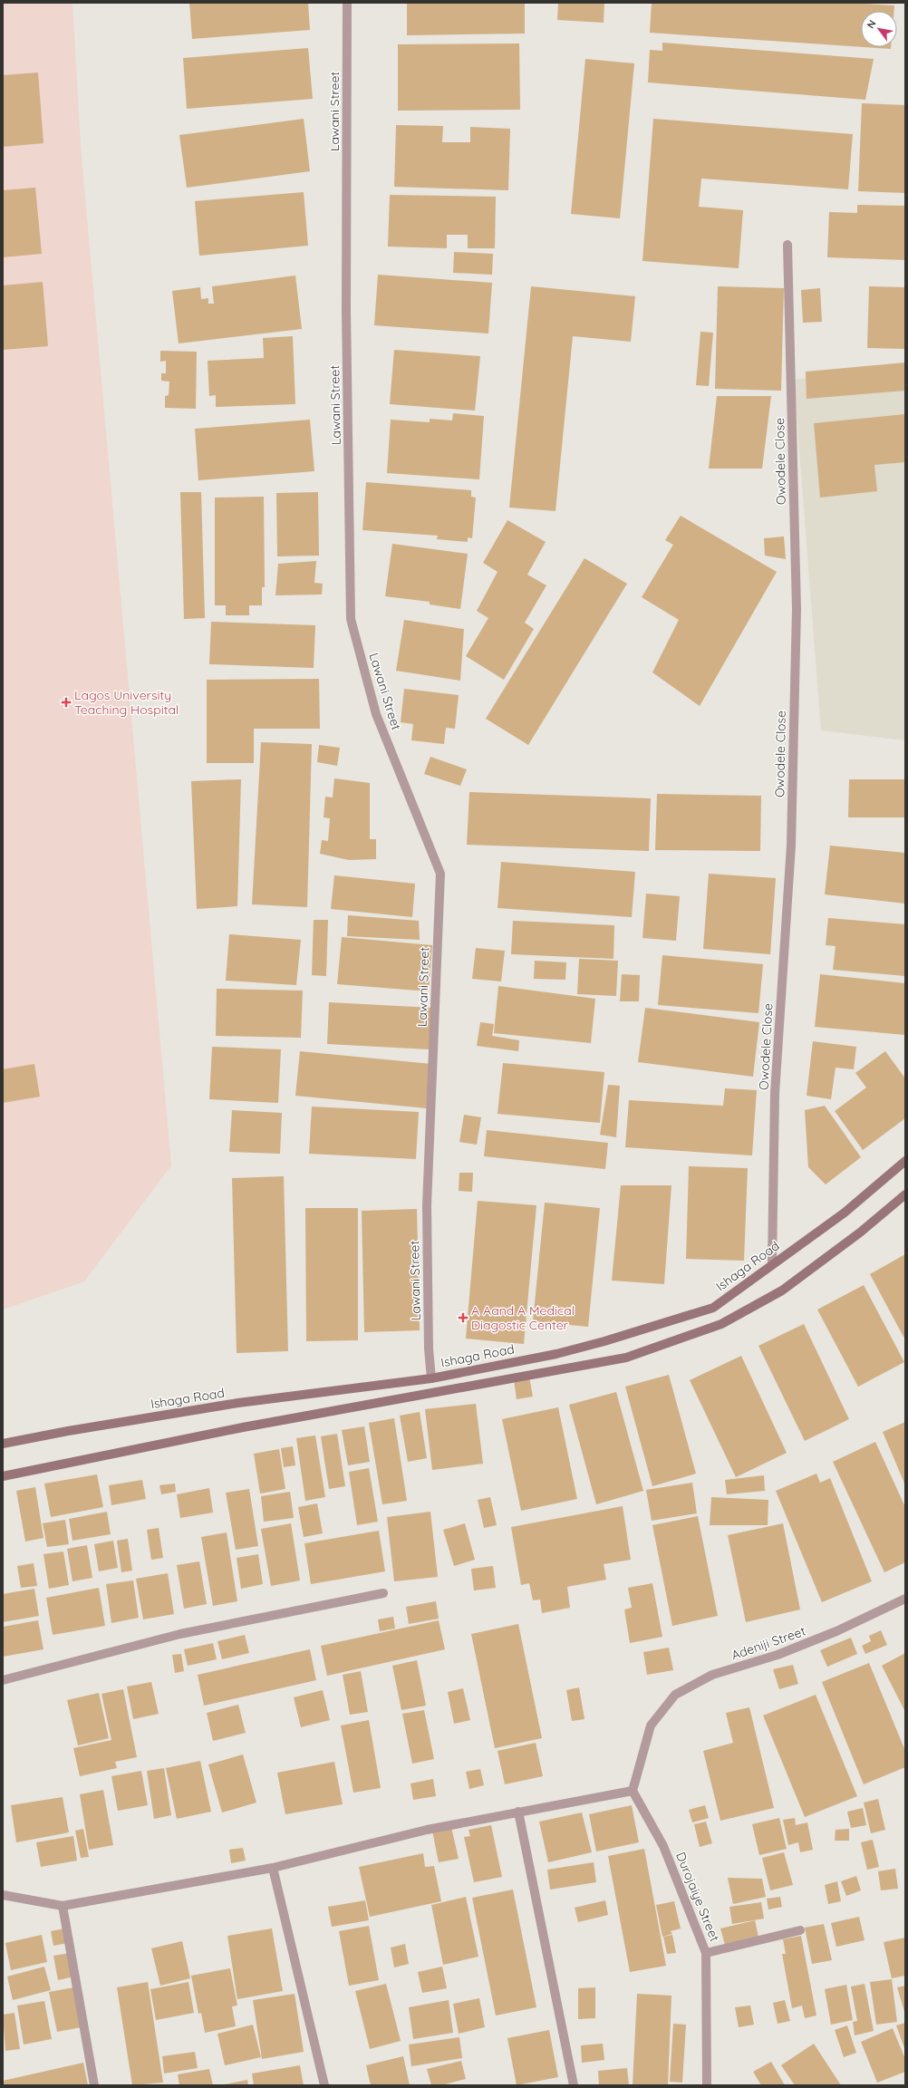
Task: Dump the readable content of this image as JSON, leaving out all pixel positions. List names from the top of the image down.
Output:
{
  "streets": {
    "main road": ["Ishaga Road"],
    "street": [
      "Lawani Street",
      "Owodele Close",
      "Adeniji Street",
      "Durojaiye Street"
    ]
  },
  "crossings": [
    ["Lawani Street", "Ishaga Road"],
    ["Owodele Close", "Ishaga Road"],
    ["Adeniji Street", "Durojaiye Street"]
  ],
  "places": {
    "health": ["Lagos University Teaching Hospital", "A Aand A Medical Diagostic Center"]
  },
  "north": "top left"
}
